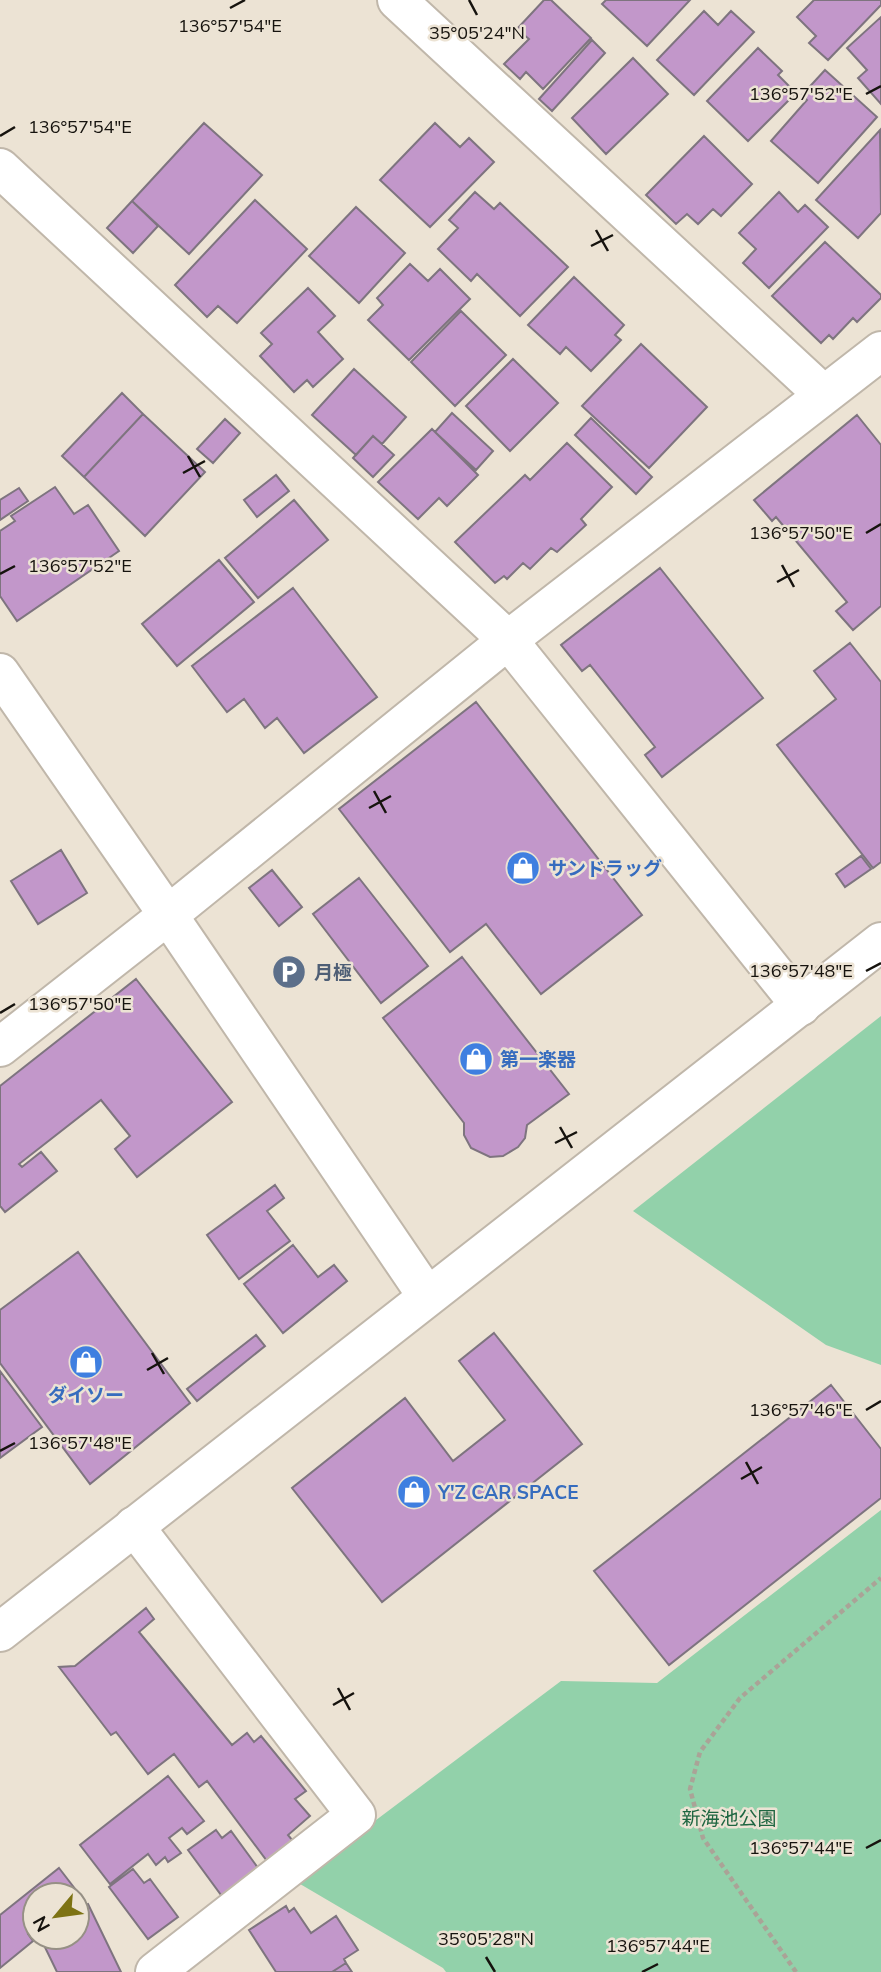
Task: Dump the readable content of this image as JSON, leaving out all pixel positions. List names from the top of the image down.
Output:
{
  "parks": ["新海池公園"],
  "places": {
    "shop": [
      "サンドラッグ",
      "第一楽器",
      "ダイソー",
      "Y'Z CAR SPACE"
    ],
    "parking": ["月極"]
  },
  "north": "bottom left",
  "coordinates": [
    "136°57'54\"E",
    "35°05'24\"N",
    "136°57'52\"E",
    "136°57'50\"E",
    "136°57'48\"E",
    "136°57'46\"E",
    "136°57'44\"E",
    "35°05'28\"N"
  ]
}
